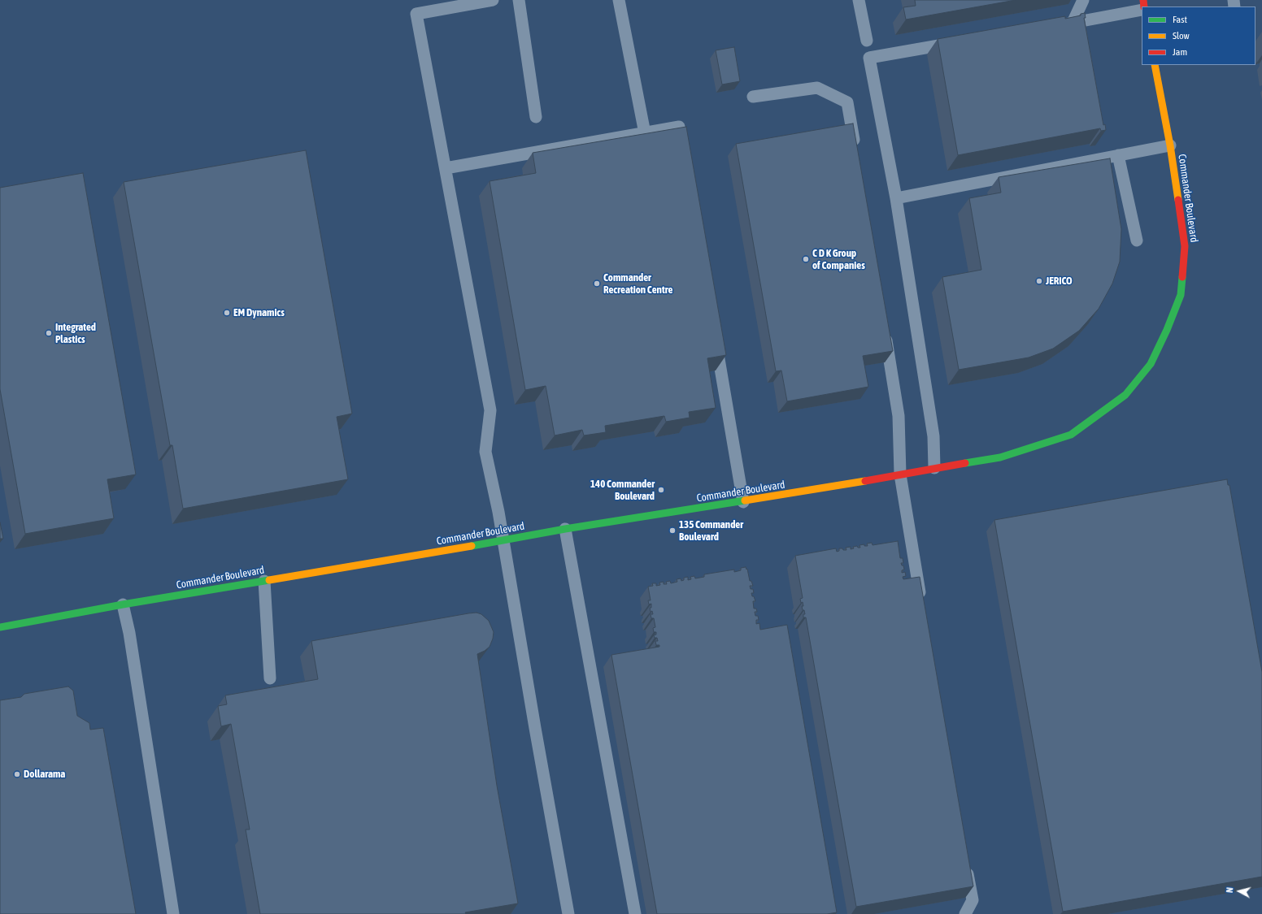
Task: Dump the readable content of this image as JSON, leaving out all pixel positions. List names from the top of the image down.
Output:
{
  "streets": {
    "street": ["Commander Boulevard"]
  },
  "places": [
    "C D K Group of Companies",
    "JERICO",
    "Commander Recreation Centre",
    "EM Dynamics",
    "Integrated Plastics",
    "140 Commander Boulevard",
    "135 Commander Boulevard",
    "Dollarama"
  ],
  "legend": ["Fast", "Slow", "Jam"],
  "north": "left"
}
